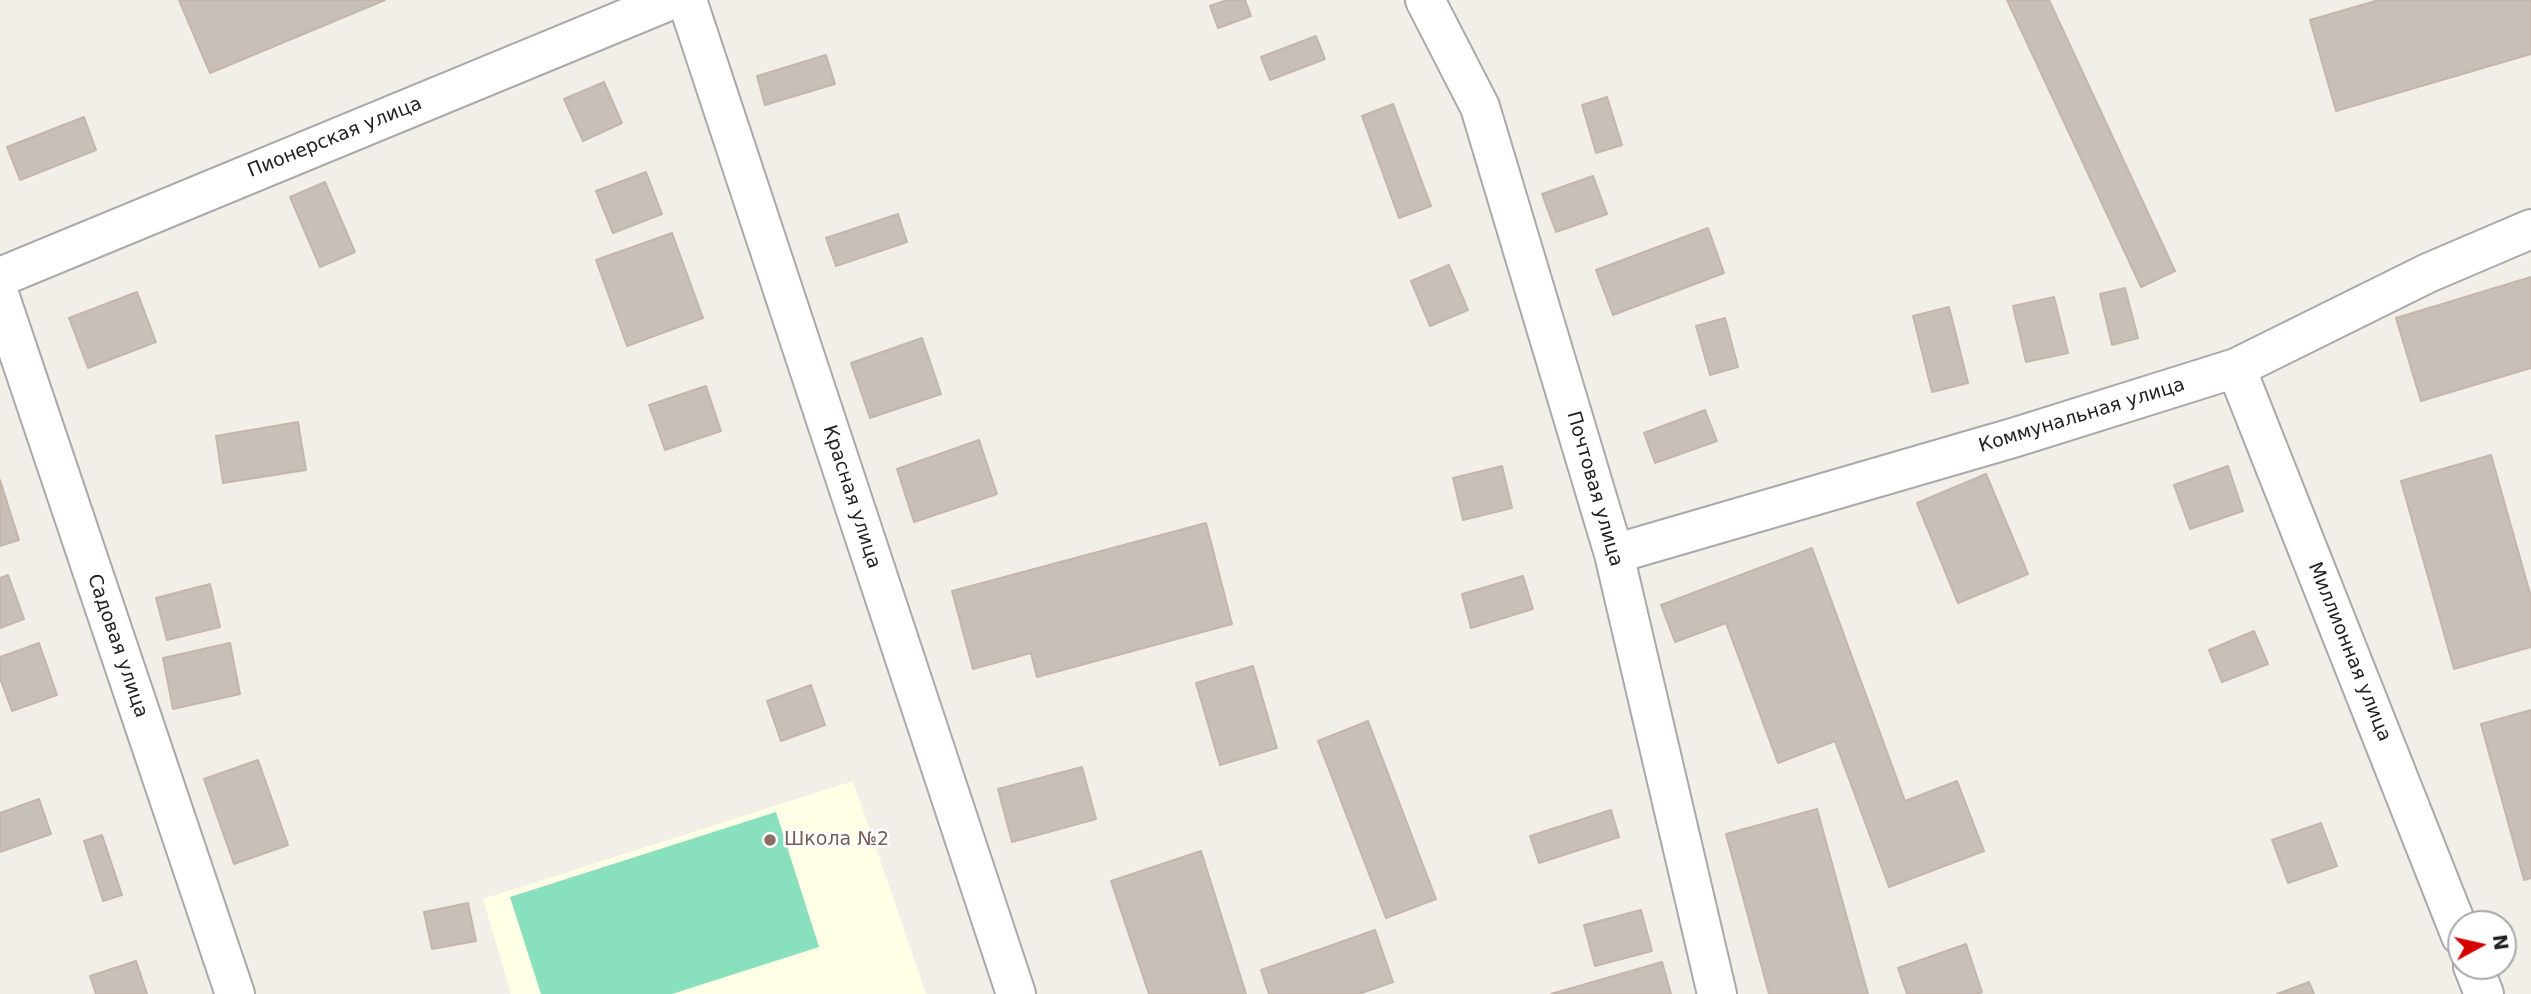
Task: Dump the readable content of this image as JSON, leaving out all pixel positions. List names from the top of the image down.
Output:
{
  "streets": {
    "street": [
      "Пионерская улица",
      "Коммунальная улица",
      "Почтовая улица",
      "Красная улица",
      "Садовая улица",
      "Миллионная улица"
    ]
  },
  "crossings": [
    ["Коммунальная улица", "Почтовая улица"],
    ["Коммунальная улица", "Миллионная улица"]
  ],
  "places": ["Школа №2"],
  "north": "right"
}
